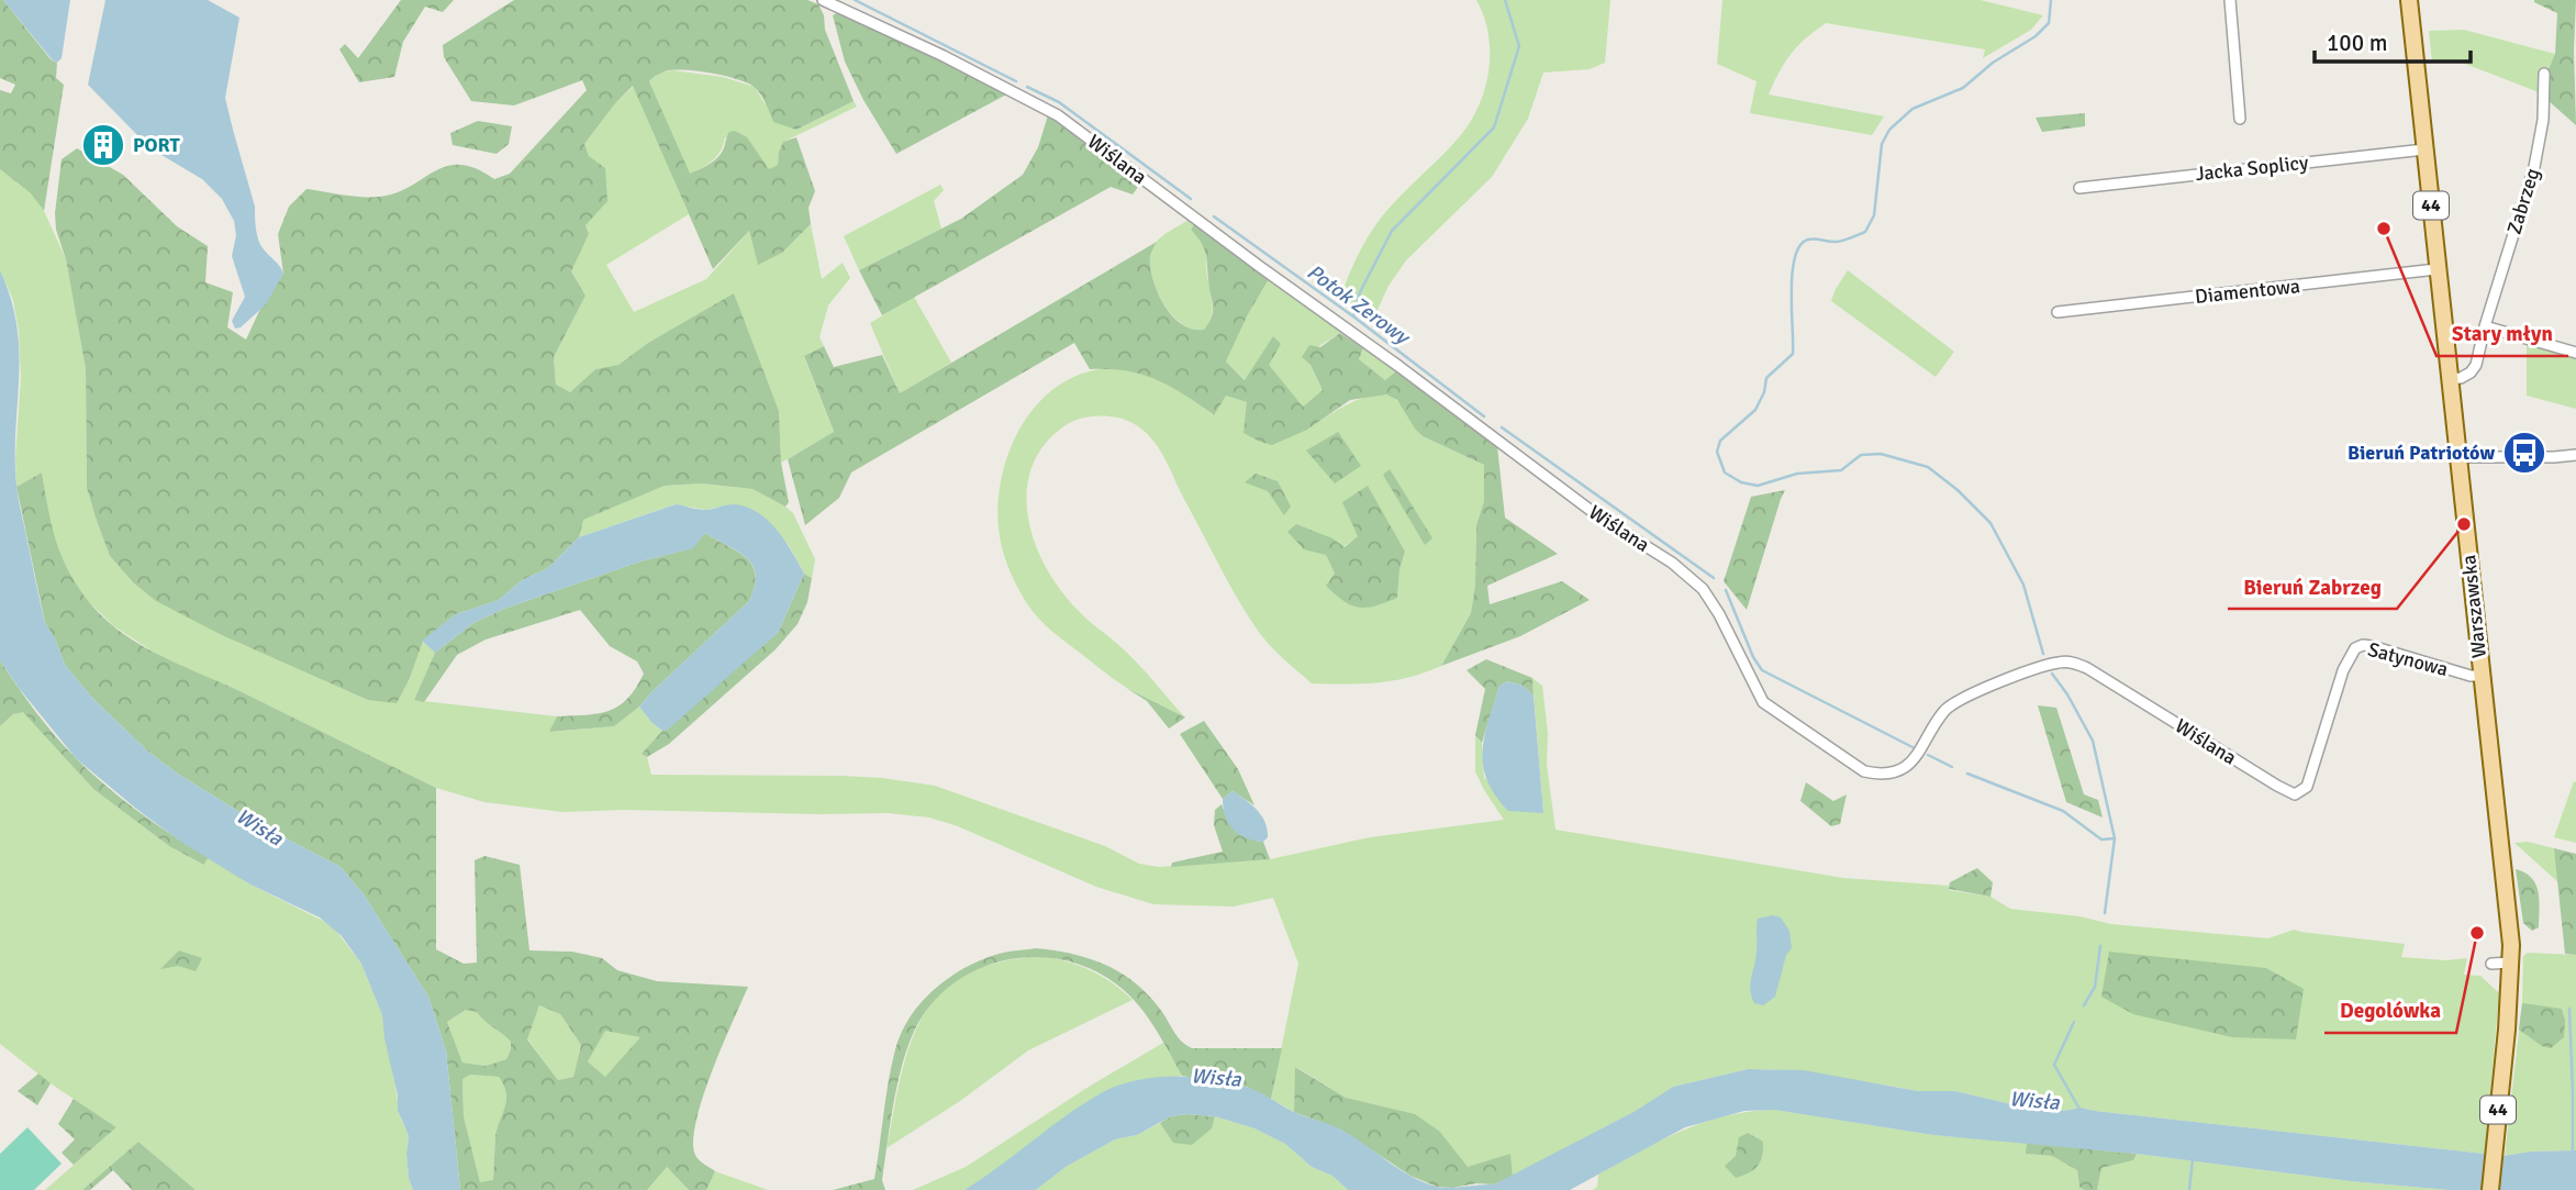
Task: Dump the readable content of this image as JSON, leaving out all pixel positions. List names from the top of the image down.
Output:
{
  "streets": {
    "main road": ["44", "Warszawska"],
    "street": [
      "Wiślana",
      "Jacka Soplicy",
      "Zabrzeg",
      "Diamentowa",
      "Satynowa"
    ]
  },
  "crossings": [
    ["Wiślana", "Satynowa"],
    ["Jacka Soplicy", "Warszawska"],
    ["Zabrzeg", "Warszawska"],
    ["Diamentowa", "Warszawska"],
    ["Warszawska", "Satynowa"]
  ],
  "water": ["Potok Zerowy", "Wisła"],
  "places": {
    "building": ["PORT"],
    "other": ["Stary młyn", "Bieruń Zabrzeg", "Degolówka"],
    "bus stop": ["Bieruń Patriotów"]
  },
  "scale_bar": "100 m"
}
